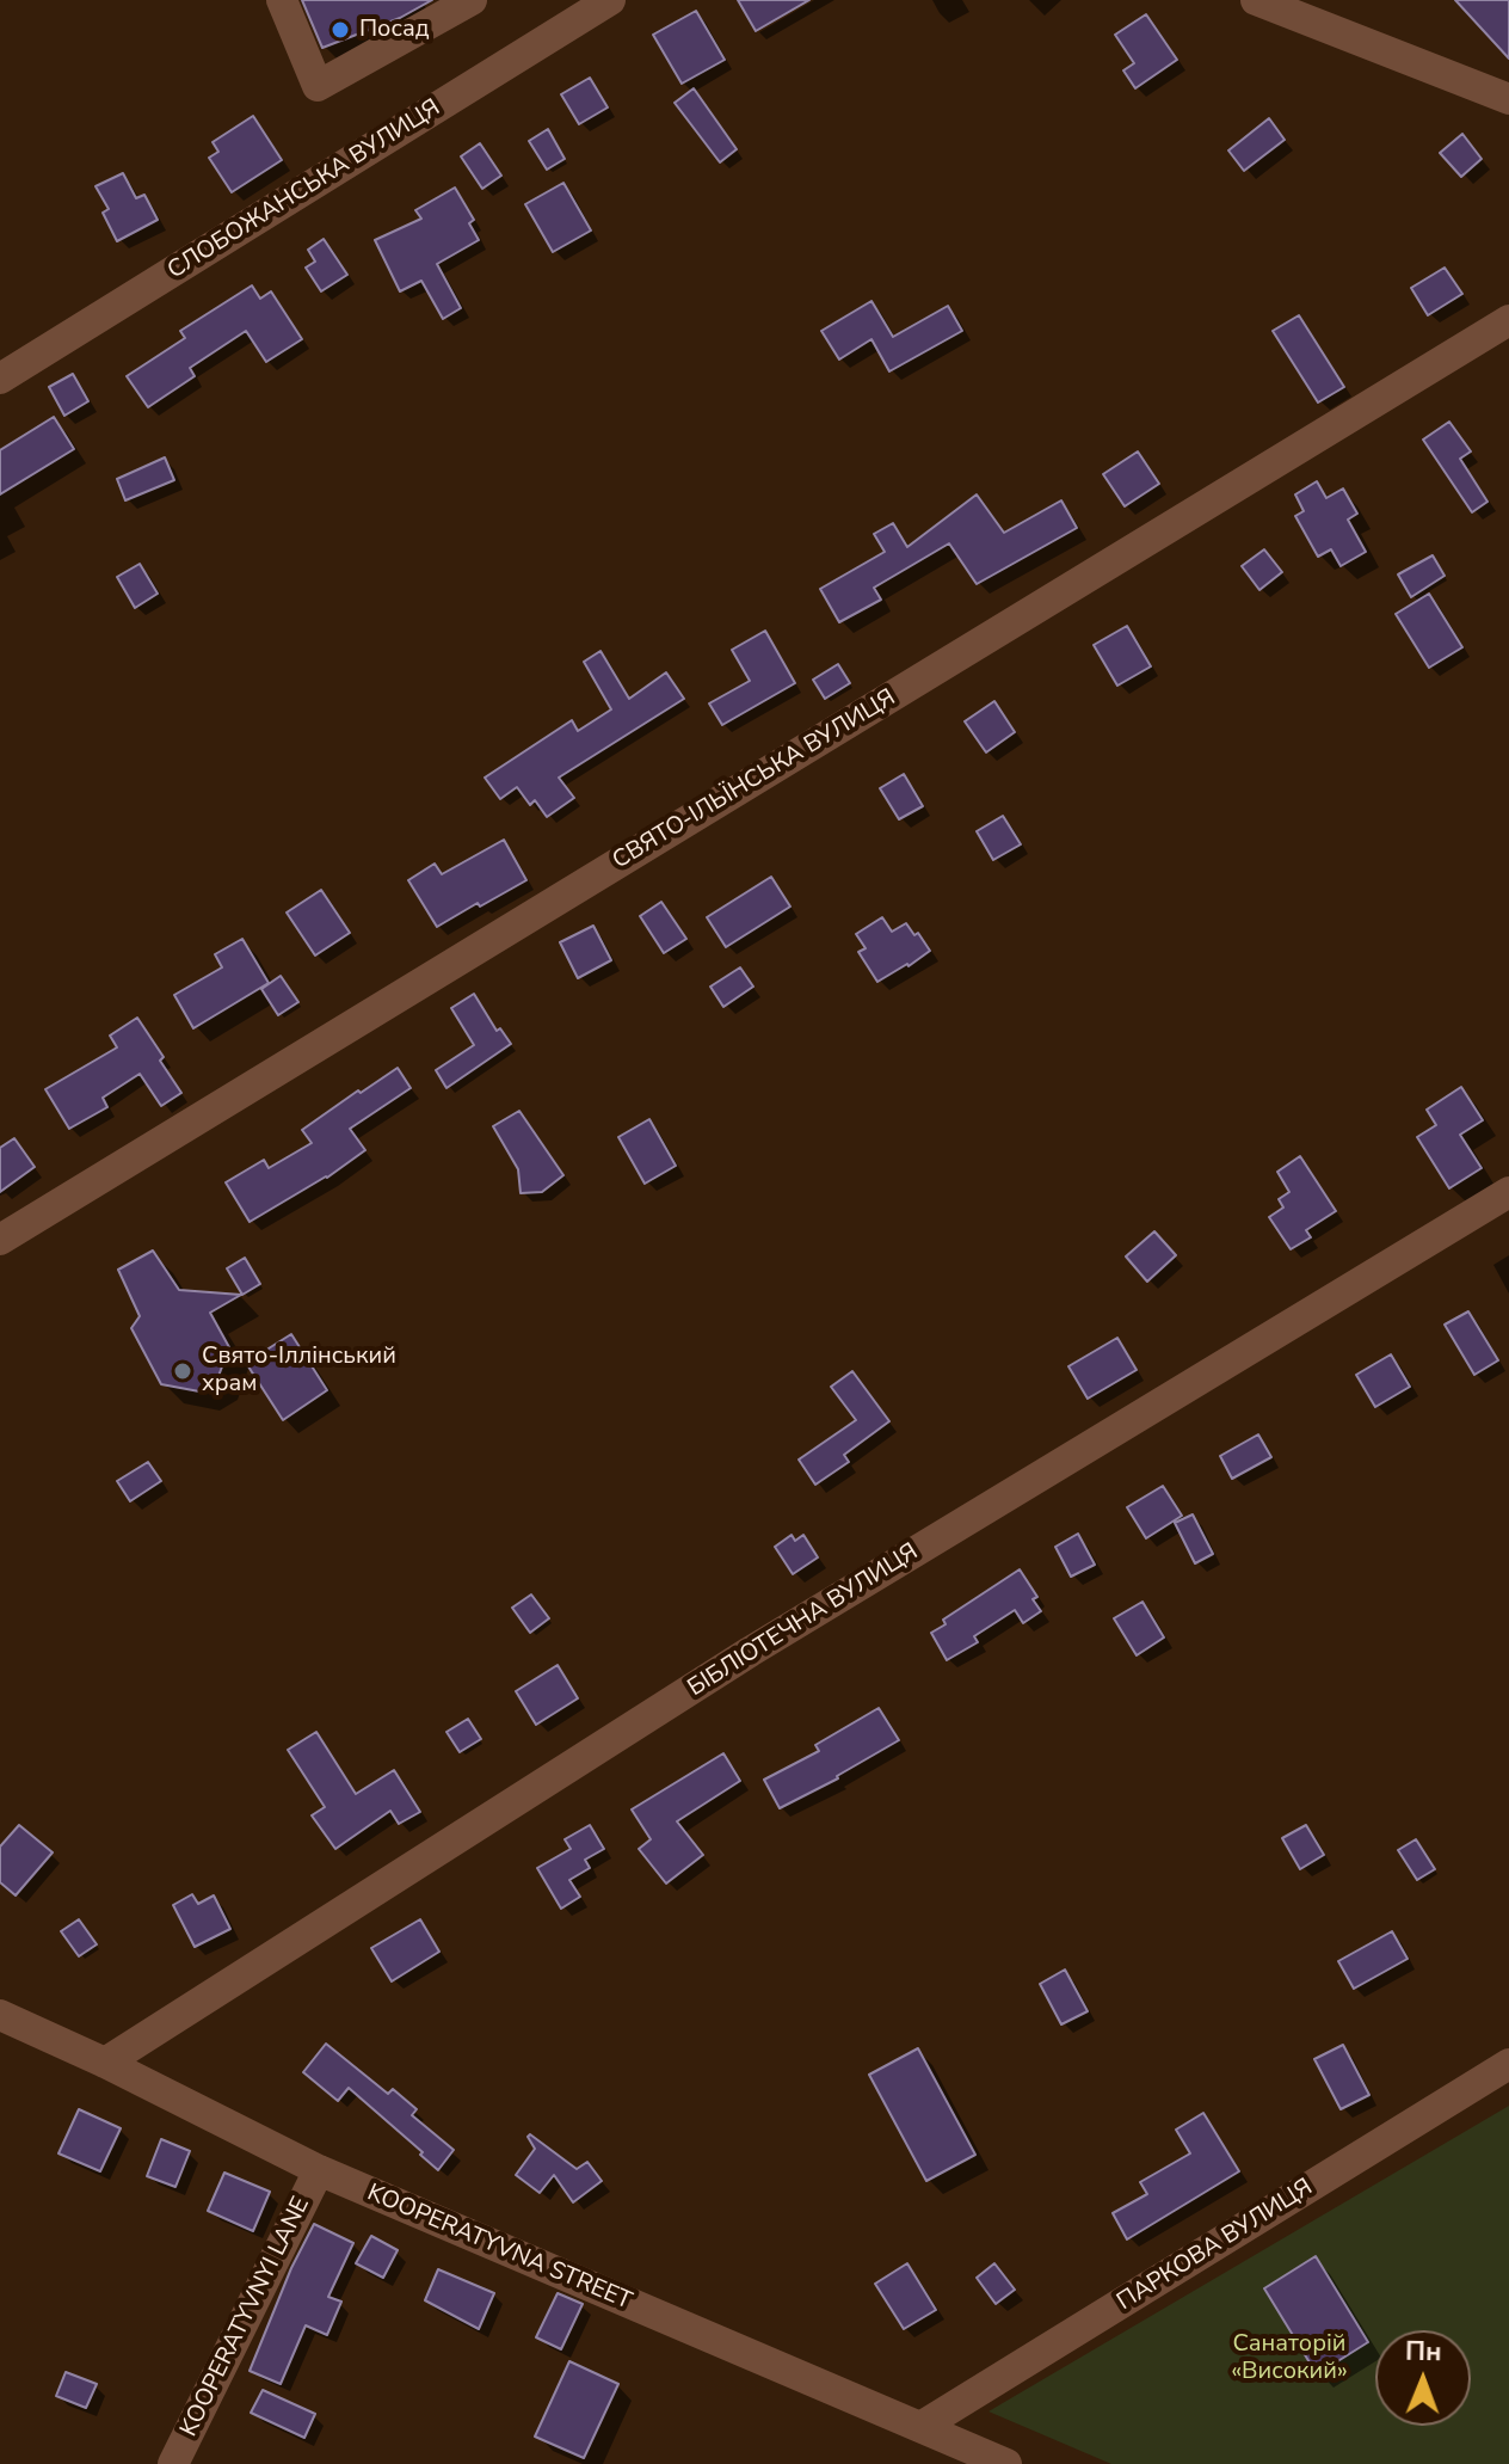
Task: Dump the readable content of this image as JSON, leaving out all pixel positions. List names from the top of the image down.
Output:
{
  "streets": {
    "street": [
      "СЛОБОЖАНСЬКА ВУЛИЦЯ",
      "СВЯТО-ІЛЬЇНСЬКА ВУЛИЦЯ",
      "БІБЛІОТЕЧНА ВУЛИЦЯ",
      "ПАРКОВА ВУЛИЦЯ",
      "KOOPERATYVNA STREET",
      "KOOPERATYVNYI LANE"
    ]
  },
  "crossings": [
    ["БІБЛІОТЕЧНА ВУЛИЦЯ", "KOOPERATYVNA STREET"],
    ["ПАРКОВА ВУЛИЦЯ", "KOOPERATYVNA STREET"],
    ["KOOPERATYVNA STREET", "KOOPERATYVNYI LANE"]
  ],
  "parks": ["Санаторій «Високий»"],
  "places": ["Посад", "Свято-Іллінський храм"],
  "north": "top"
}
